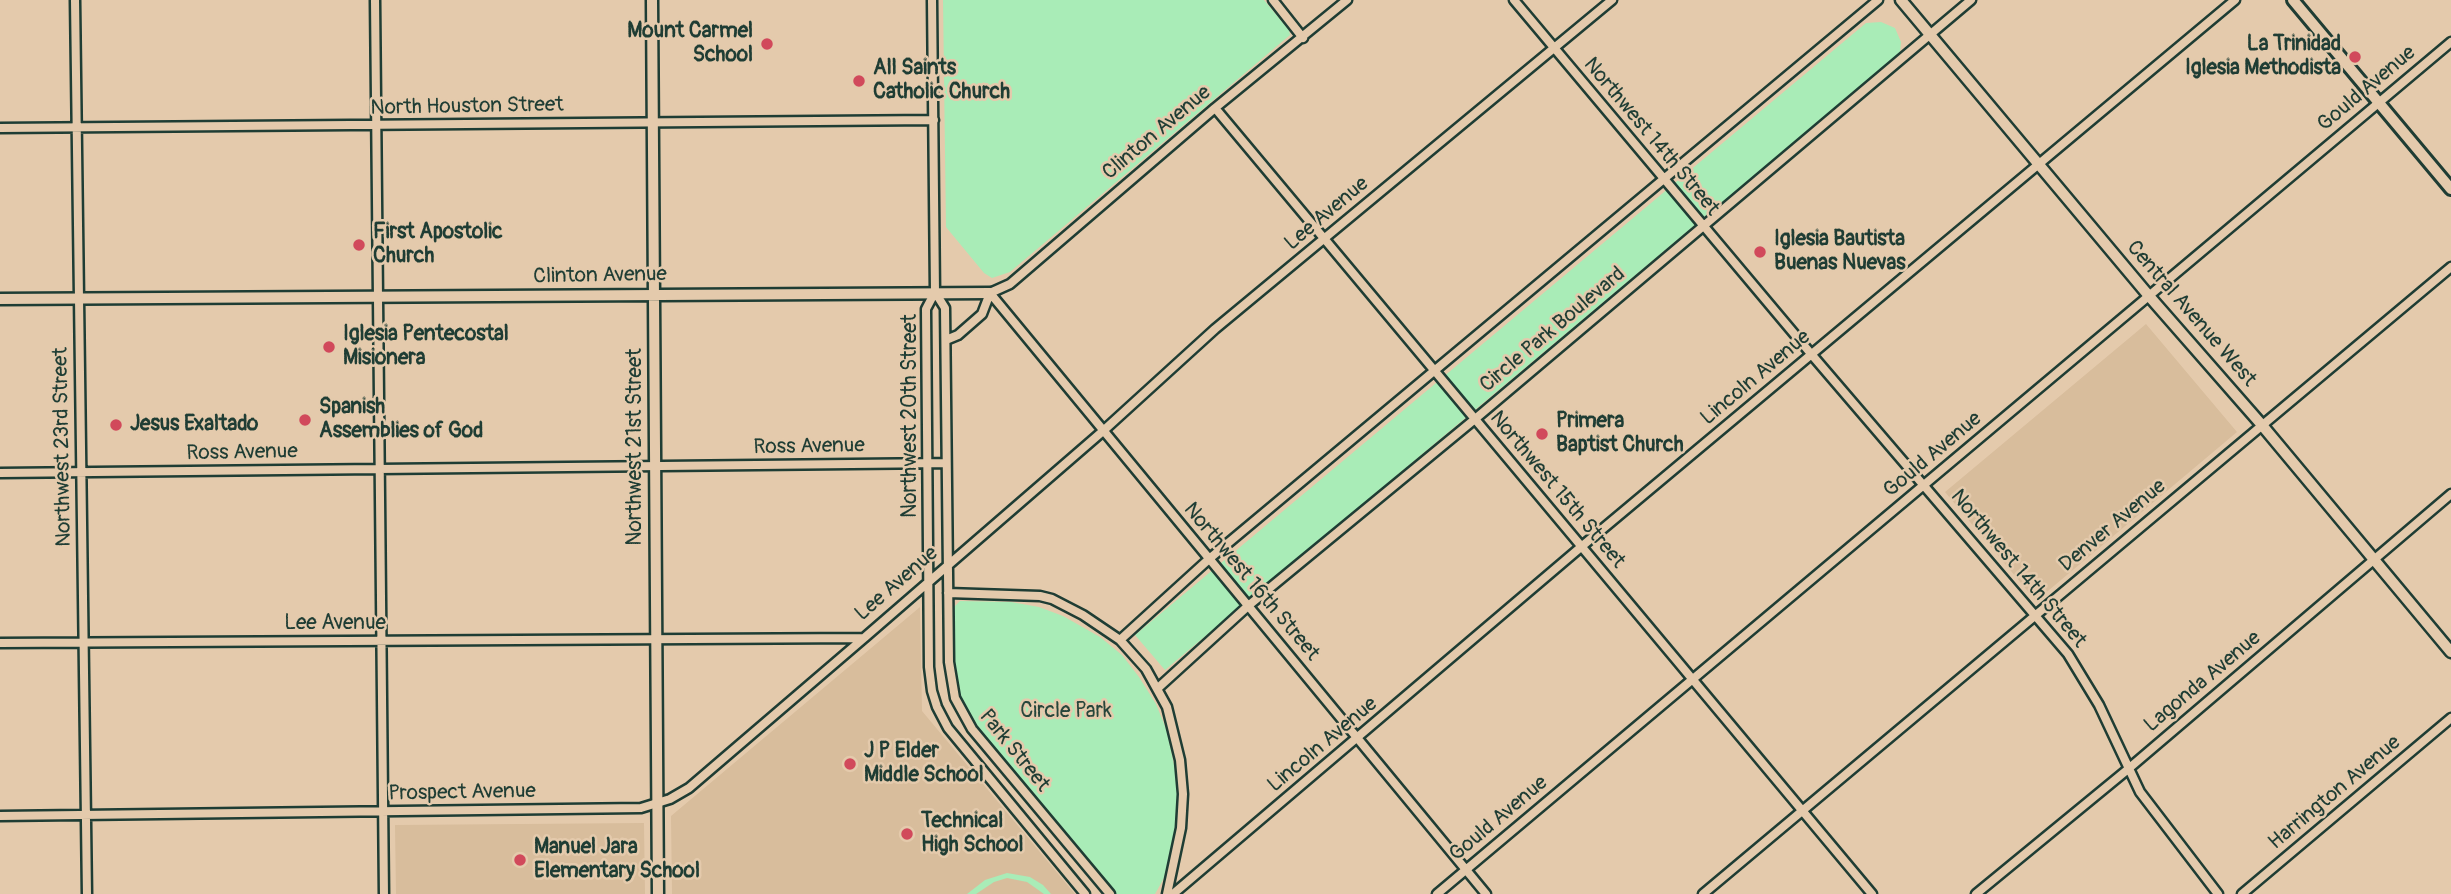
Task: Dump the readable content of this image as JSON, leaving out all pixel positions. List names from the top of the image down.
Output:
{
  "streets": {
    "street": [
      "Gould Avenue",
      "North Houston Street",
      "Clinton Avenue",
      "Northwest 14th Street",
      "Lee Avenue",
      "Central Avenue West",
      "Circle Park Boulevard",
      "Lincoln Avenue",
      "Northwest 20th Street",
      "Northwest 23rd Street",
      "Northwest 21st Street",
      "Ross Avenue",
      "Northwest 15th Street",
      "Denver Avenue",
      "Northwest 16th Street",
      "Lagonda Avenue",
      "Park Street",
      "Prospect Avenue",
      "Harrington Avenue"
    ]
  },
  "crossings": [
    ["Gould Avenue", "Northwest 14th Street"],
    ["Gould Avenue", "Central Avenue West"],
    ["Gould Avenue", "Northwest 15th Street"],
    ["Gould Avenue", "Northwest 16th Street"],
    ["North Houston Street", "Northwest 20th Street"],
    ["North Houston Street", "Northwest 23rd Street"],
    ["North Houston Street", "Northwest 21st Street"],
    ["Clinton Avenue", "Northwest 20th Street"],
    ["Clinton Avenue", "Northwest 23rd Street"],
    ["Clinton Avenue", "Northwest 21st Street"],
    ["Clinton Avenue", "Northwest 15th Street"],
    ["Clinton Avenue", "Northwest 16th Street"],
    ["Northwest 14th Street", "Lee Avenue"],
    ["Northwest 14th Street", "Circle Park Boulevard"],
    ["Northwest 14th Street", "Lincoln Avenue"],
    ["Northwest 14th Street", "Denver Avenue"],
    ["Northwest 14th Street", "Lagonda Avenue"],
    ["Lee Avenue", "Northwest 20th Street"],
    ["Lee Avenue", "Northwest 23rd Street"],
    ["Lee Avenue", "Northwest 21st Street"],
    ["Lee Avenue", "Northwest 15th Street"],
    ["Lee Avenue", "Northwest 16th Street"],
    ["Lee Avenue", "Park Street"],
    ["Lee Avenue", "Prospect Avenue"],
    ["Central Avenue West", "Circle Park Boulevard"],
    ["Central Avenue West", "Lincoln Avenue"],
    ["Central Avenue West", "Denver Avenue"],
    ["Central Avenue West", "Lagonda Avenue"],
    ["Circle Park Boulevard", "Northwest 15th Street"],
    ["Circle Park Boulevard", "Northwest 16th Street"],
    ["Lincoln Avenue", "Northwest 15th Street"],
    ["Lincoln Avenue", "Northwest 16th Street"],
    ["Northwest 20th Street", "Ross Avenue"],
    ["Northwest 20th Street", "Park Street"],
    ["Northwest 23rd Street", "Ross Avenue"],
    ["Northwest 23rd Street", "Prospect Avenue"],
    ["Northwest 21st Street", "Ross Avenue"],
    ["Northwest 21st Street", "Prospect Avenue"],
    ["Northwest 15th Street", "Denver Avenue"]
  ],
  "parks": ["Circle Park"],
  "places": [
    "Mount Carmel School",
    "La Trinidad Iglesia Methodista",
    "All Saints Catholic Church",
    "First Apostolic Church",
    "Iglesia Bautista Buenas Nuevas",
    "Iglesia Pentecostal Misionera",
    "Spanish Assemblies of God",
    "Jesus Exaltado",
    "Primera Baptist Church",
    "J P Elder Middle School",
    "Technical High School",
    "Manuel Jara Elementary School"
  ]
}
